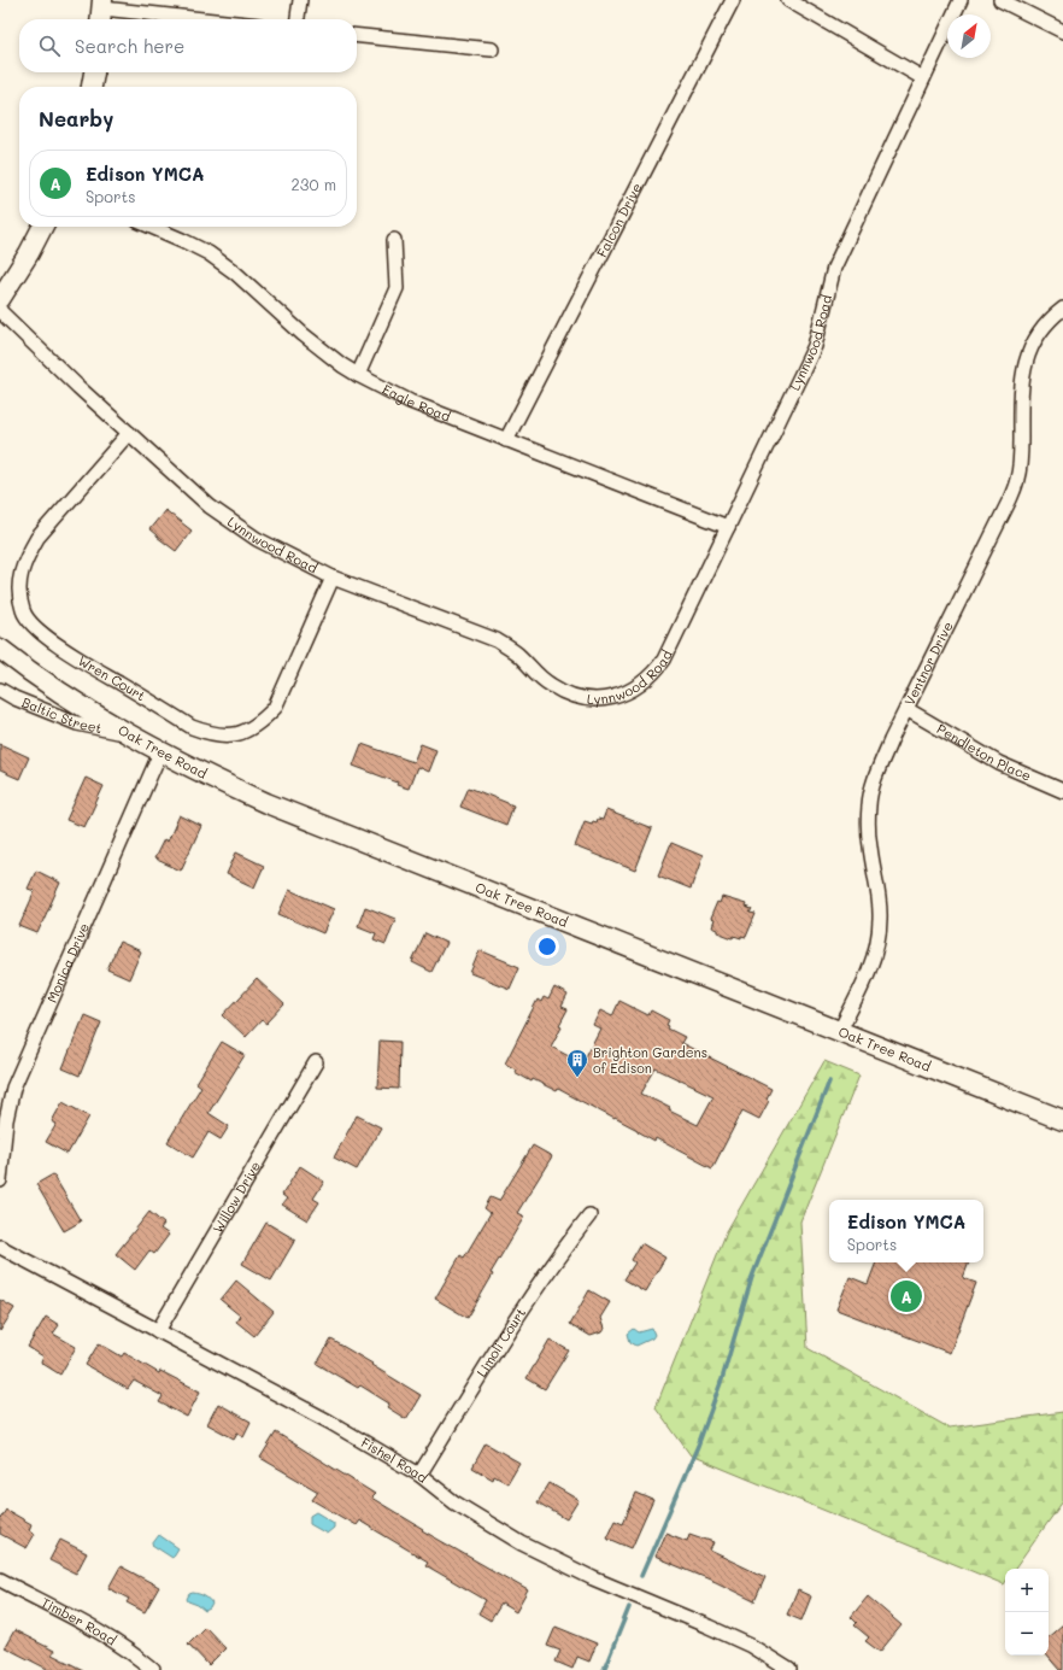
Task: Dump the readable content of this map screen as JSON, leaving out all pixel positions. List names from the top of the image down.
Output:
{
  "streets": {
    "main road": ["Oak Tree Road"],
    "street": [
      "Falcon Drive",
      "Lynnwood Road",
      "Eagle Road",
      "Ventnor Drive",
      "Wren Court",
      "Baltic Street",
      "Pendleton Place",
      "Monica Drive",
      "Willow Drive",
      "Limoli Court",
      "Fishel Road",
      "Timber Road"
    ]
  },
  "crossings": [
    ["Falcon Drive", "Eagle Road"],
    ["Lynnwood Road", "Eagle Road"],
    ["Lynnwood Road", "Wren Court"],
    ["Ventnor Drive", "Oak Tree Road"],
    ["Ventnor Drive", "Pendleton Place"],
    ["Baltic Street", "Oak Tree Road"],
    ["Oak Tree Road", "Monica Drive"],
    ["Willow Drive", "Fishel Road"],
    ["Limoli Court", "Fishel Road"]
  ],
  "places": {
    "building": ["Brighton Gardens of Edison"]
  },
  "north": "top right",
  "page": {
    "search": "Search here",
    "heading": "Nearby",
    "list": [
      {
        "mark": "A",
        "name": "Edison YMCA",
        "note": "Sports",
        "value": "230 m"
      }
    ],
    "popup": ["Edison YMCA", "Sports"],
    "pins": "A",
    "map_buttons": ["+", "−"]
  }
}
